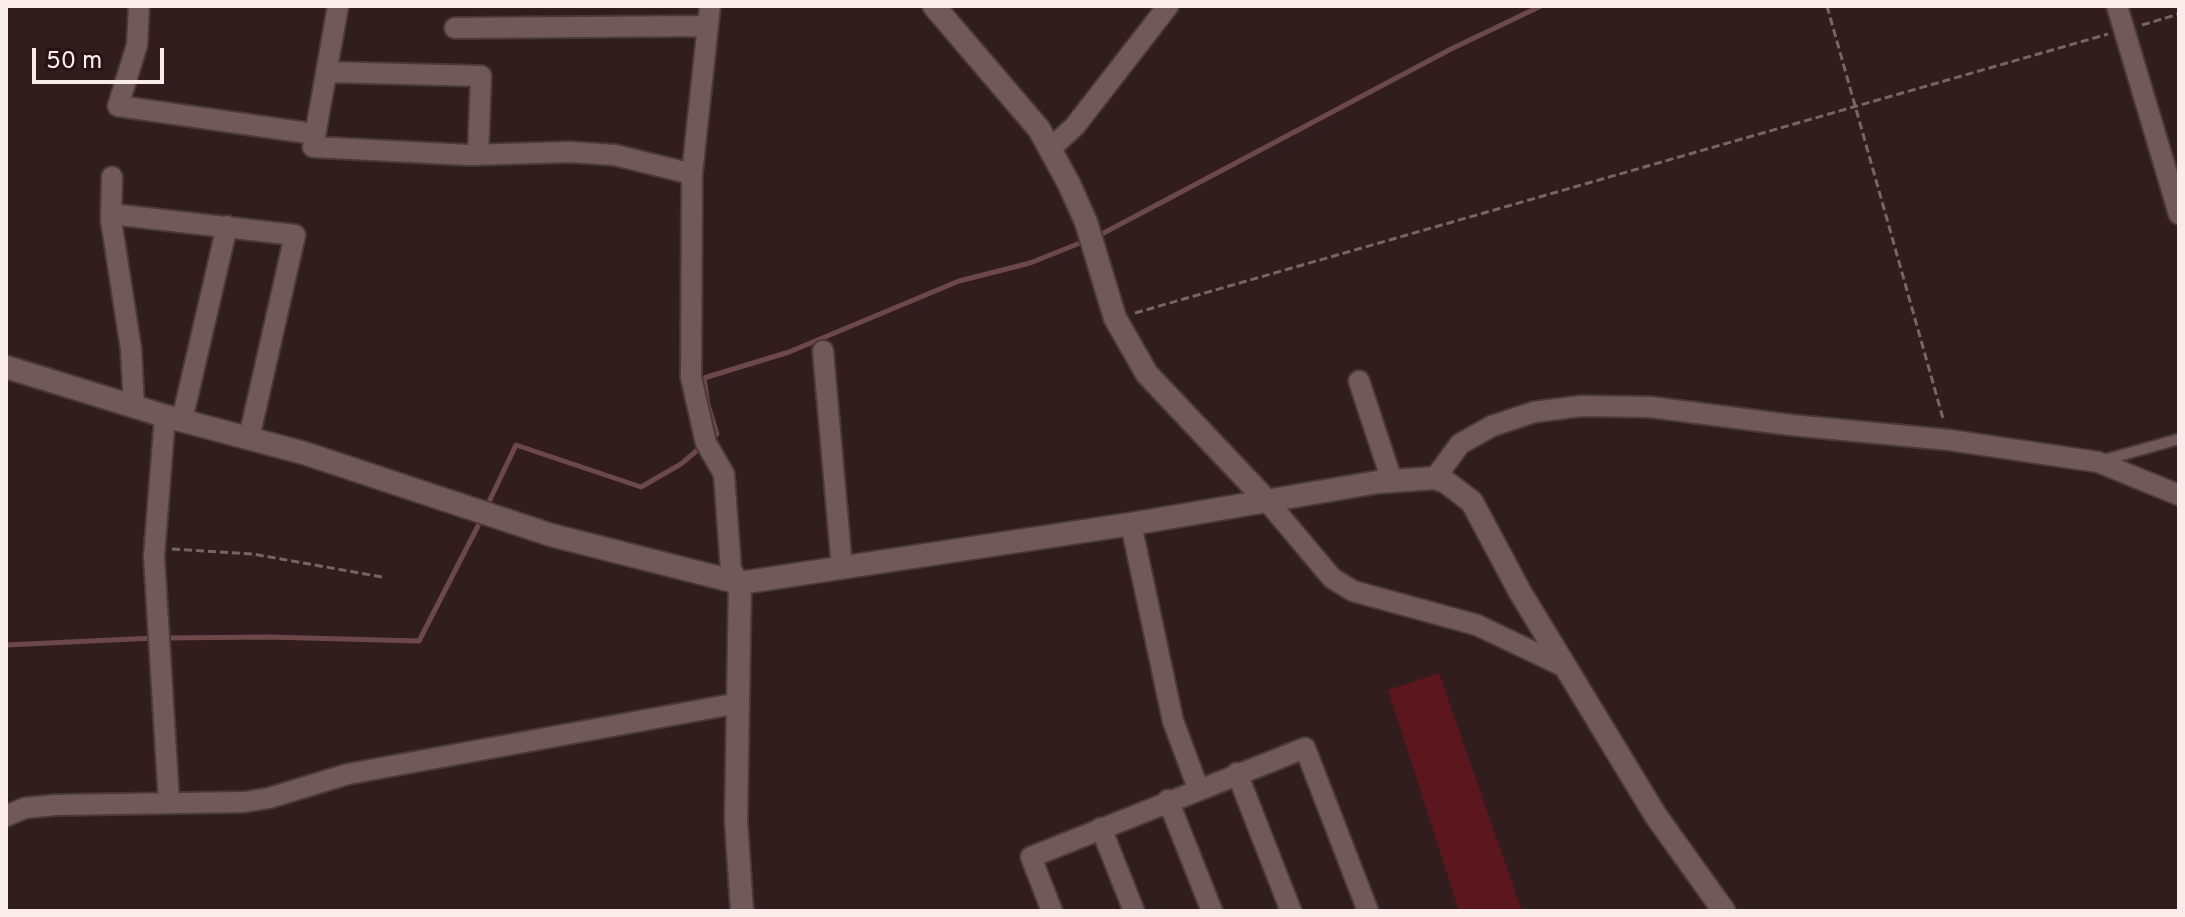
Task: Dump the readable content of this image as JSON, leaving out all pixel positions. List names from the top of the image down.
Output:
{
  "scale_bar": "50 m"
}
